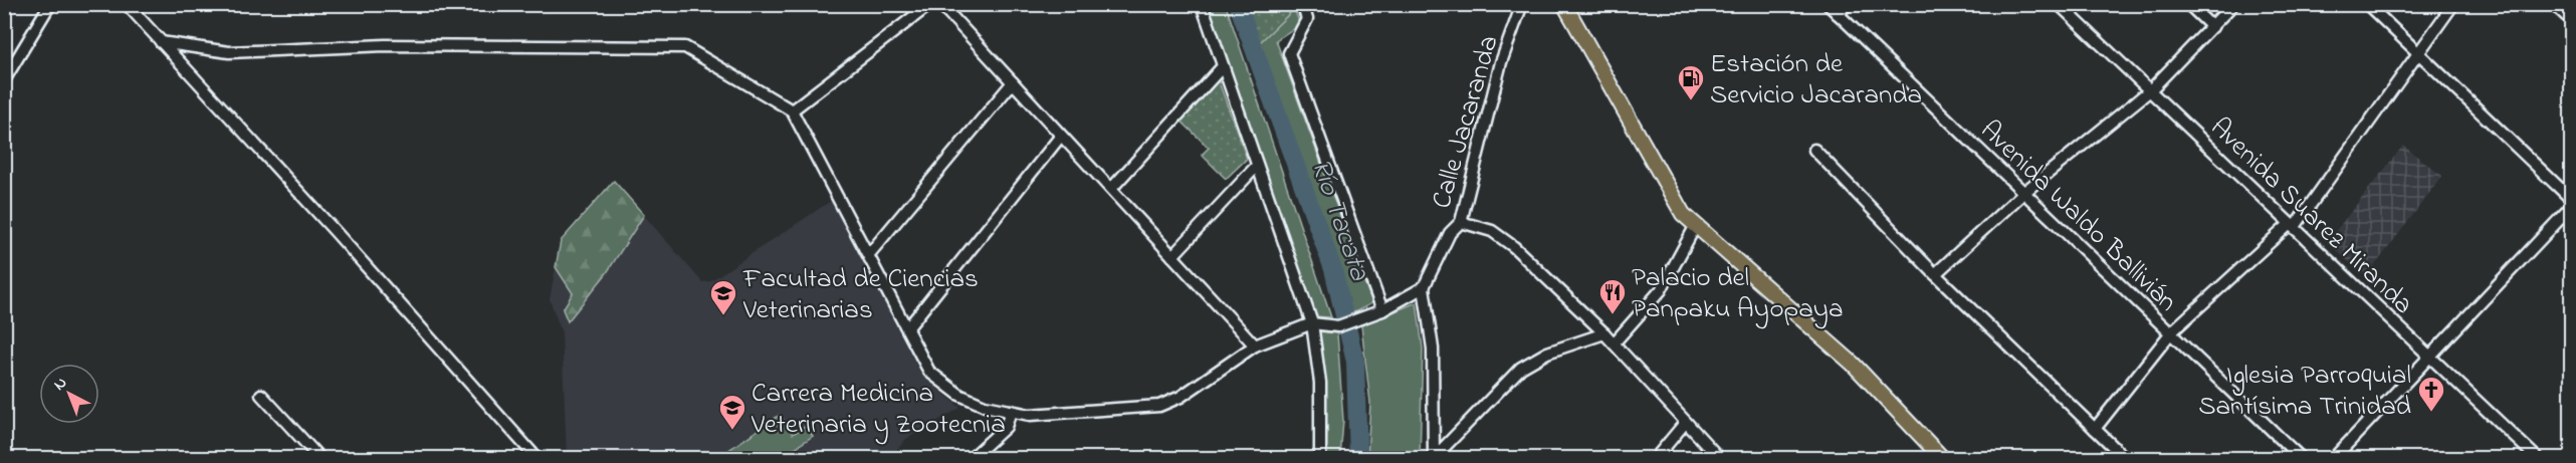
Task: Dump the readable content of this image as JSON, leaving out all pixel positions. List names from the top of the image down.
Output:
{
  "streets": {
    "street": ["Calle Jacaranda", "Avenida Waldo Ballivián", "Avenida Suarez Miranda"]
  },
  "water": ["Río Tacata"],
  "places": {
    "fuel station": ["Estación de Servicio Jacaranda"],
    "restaurant": ["Palacio del Panpaku Ayopaya"],
    "school or university": ["Facultad de Ciencias Veterinarias", "Carrera Medicina Veterinaria y Zootecnia"],
    "church": ["Iglesia Parroquial Santísima Trinidad"]
  },
  "north": "top left"
}
